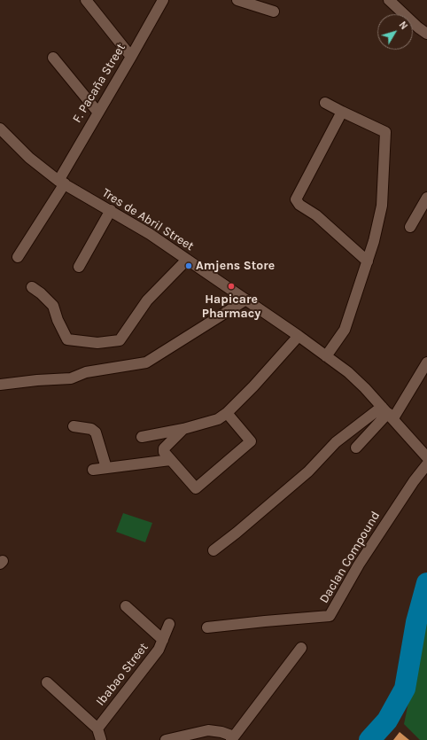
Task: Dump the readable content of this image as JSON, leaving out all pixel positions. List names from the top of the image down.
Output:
{
  "streets": {
    "street": [
      "F. Pacaña Street",
      "Tres de Abril Street",
      "Daclan Compound",
      "Ibabao Street"
    ]
  },
  "crossings": [
    ["F. Pacaña Street", "Tres de Abril Street"]
  ],
  "places": ["Amjens Store", "Hapicare Pharmacy"],
  "north": "top right"
}
